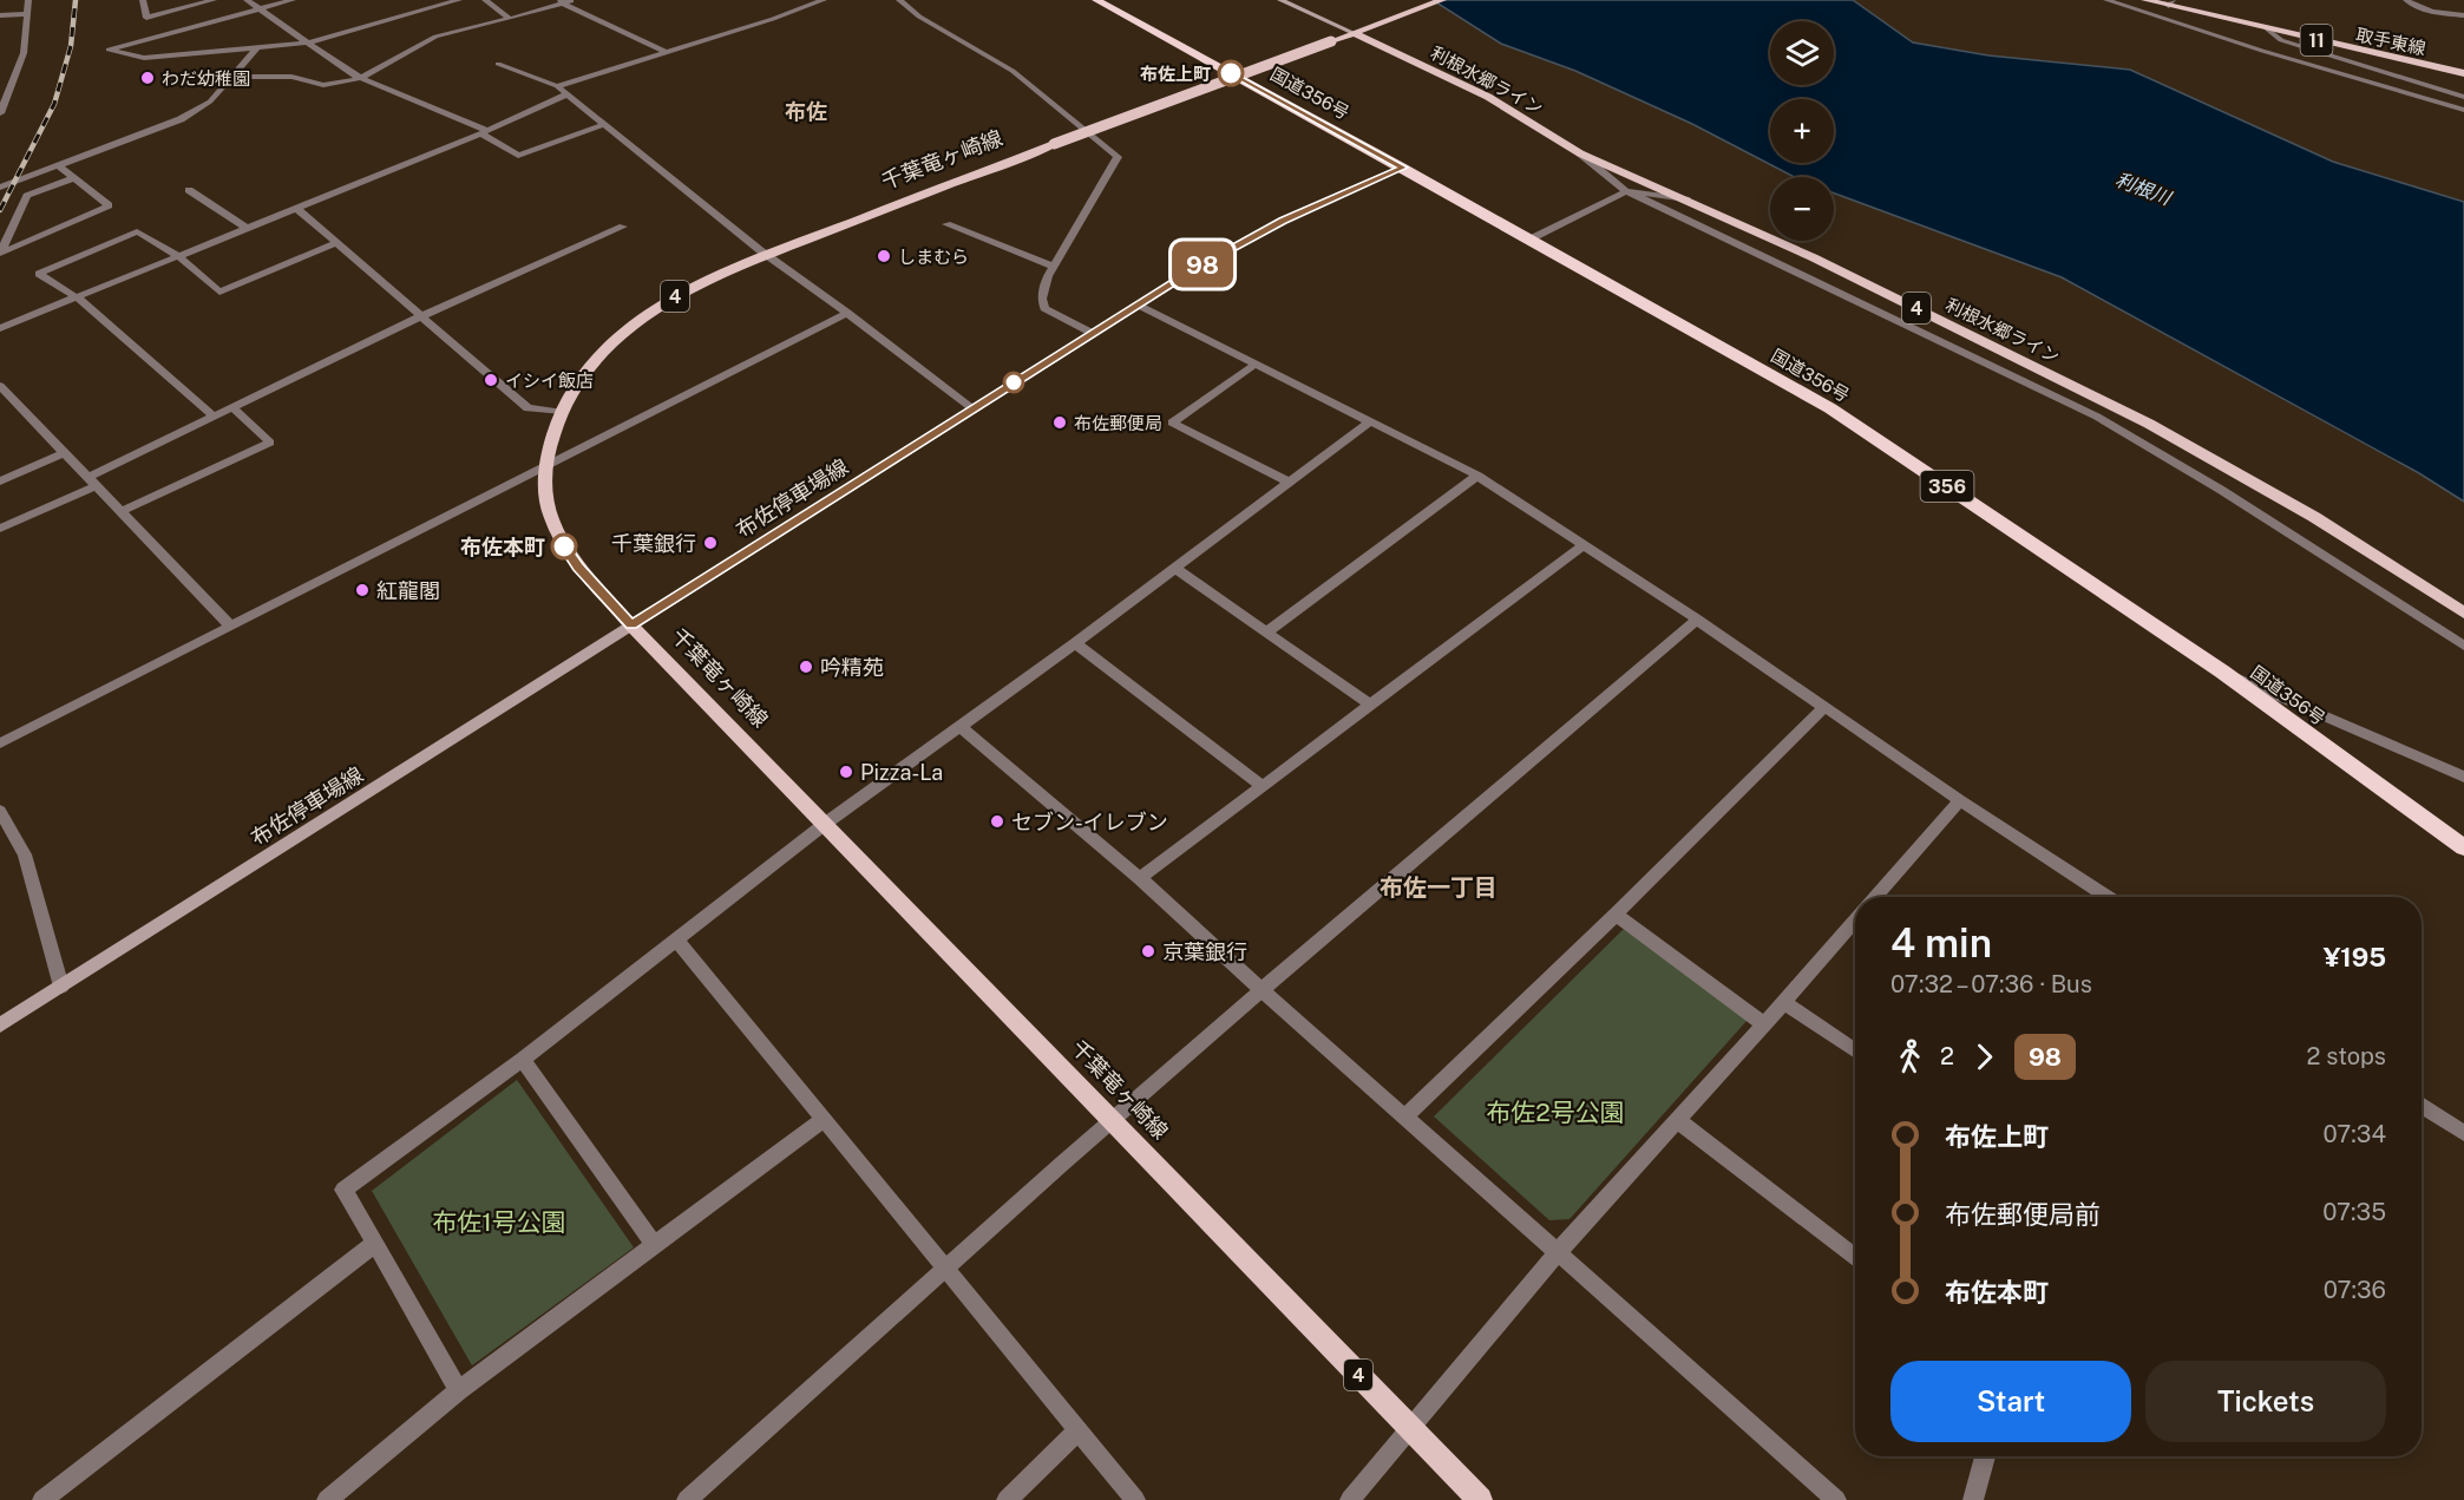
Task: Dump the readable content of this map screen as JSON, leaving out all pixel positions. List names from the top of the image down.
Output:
{
  "streets": {
    "highway": ["国道356号", "356"],
    "main road": [
      "11",
      "取手東線",
      "利根水郷ライン",
      "千葉竜ヶ崎線",
      "4",
      "布佐停車場線"
    ]
  },
  "crossings": [
    ["利根水郷ライン", "千葉竜ヶ崎線"],
    ["国道356号", "布佐停車場線"],
    ["千葉竜ヶ崎線", "布佐停車場線"]
  ],
  "districts": ["布佐", "布佐一丁目"],
  "water": ["利根川"],
  "parks": ["布佐2号公園", "布佐1号公園"],
  "places": [
    "布佐上町",
    "わだ幼稚園",
    "しまむら",
    "イシイ飯店",
    "布佐郵便局",
    "千葉銀行",
    "布佐本町",
    "紅龍閣",
    "吟精苑",
    "Pizza-La",
    "セブン-イレブン",
    "京葉銀行"
  ],
  "lines": ["bus line 98"],
  "page": {
    "on_map": "98",
    "map_buttons": ["+", "−"],
    "heading": ["4 min", "07:32 – 07:36 · Bus", "¥195"],
    "legs": ["2", "98", "2 stops"],
    "list": [
      {
        "name": "布佐上町",
        "value": "07:34"
      },
      {
        "name": "布佐郵便局前",
        "value": "07:35"
      },
      {
        "name": "布佐本町",
        "value": "07:36"
      }
    ],
    "buttons": ["Start", "Tickets"]
  }
}
